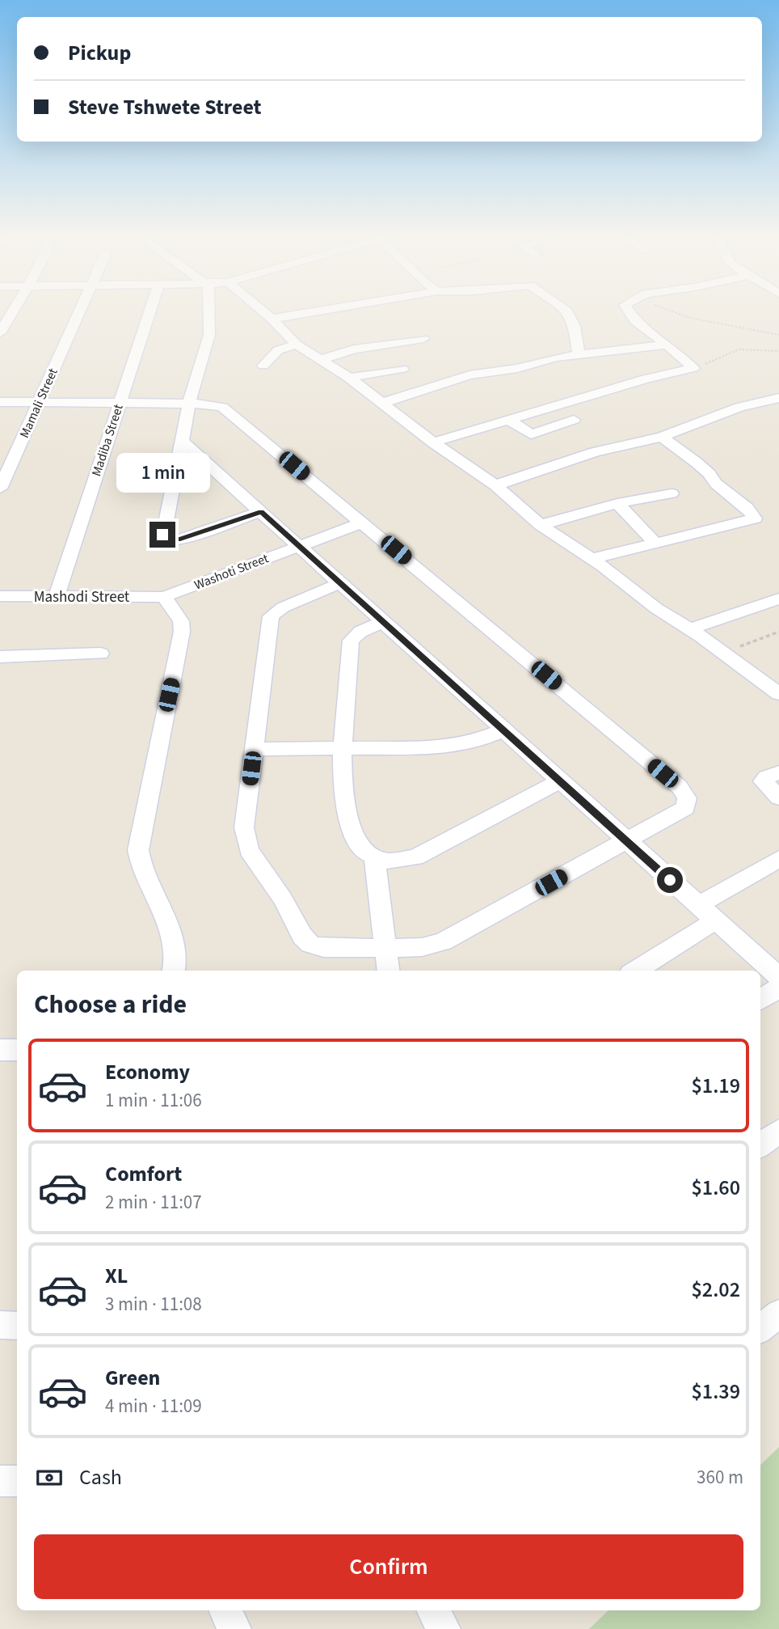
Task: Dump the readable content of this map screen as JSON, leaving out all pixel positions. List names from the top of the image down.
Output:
{
  "streets": {
    "street": [
      "Mamali Street",
      "Madiba Street",
      "Washoti Street",
      "Mashodi Street"
    ]
  },
  "crossings": [
    ["Madiba Street", "Mashodi Street"],
    ["Washoti Street", "Mashodi Street"]
  ],
  "page": {
    "banner": ["Pickup", "Steve Tshwete Street"],
    "bubble": "1 min",
    "heading": "Choose a ride",
    "list": [
      {
        "name": "Economy",
        "note": "1 min · 11:06",
        "value": "$1.19"
      },
      {
        "name": "Comfort",
        "note": "2 min · 11:07",
        "value": "$1.60"
      },
      {
        "name": "XL",
        "note": "3 min · 11:08",
        "value": "$2.02"
      },
      {
        "name": "Green",
        "note": "4 min · 11:09",
        "value": "$1.39"
      }
    ],
    "pay": ["Cash", "360 m"],
    "buttons": "Confirm"
  }
}
